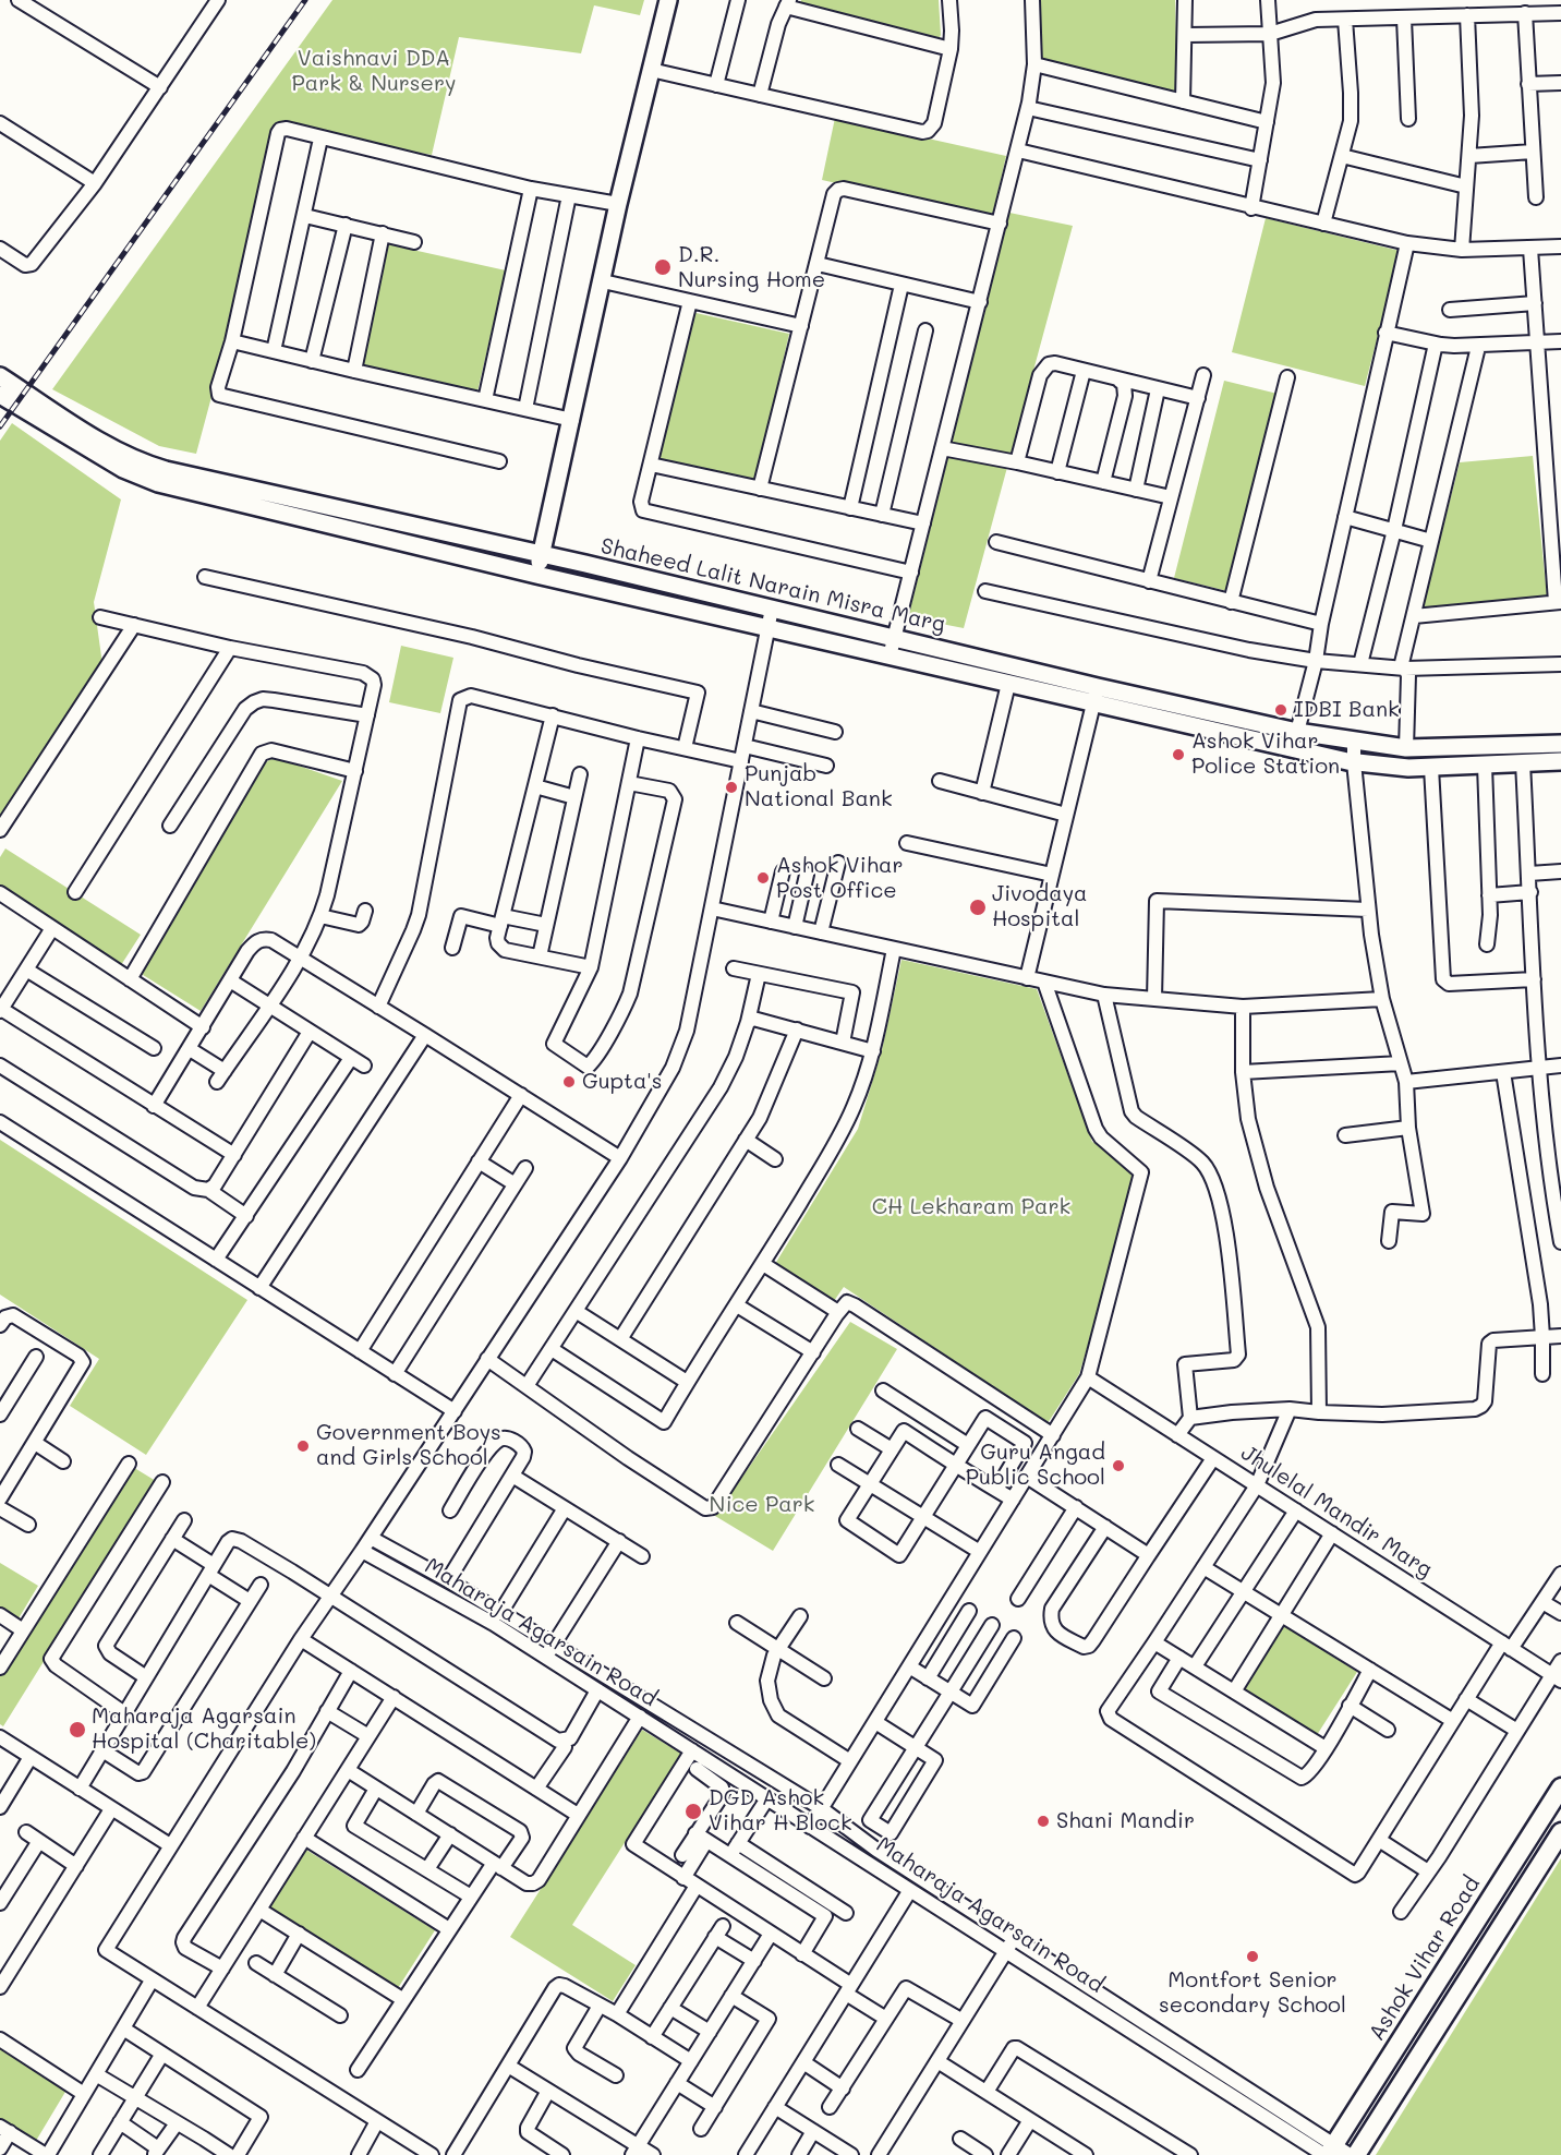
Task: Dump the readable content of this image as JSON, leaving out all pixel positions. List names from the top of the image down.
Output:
{
  "streets": {
    "main road": ["Ashok Vihar Road"],
    "street": ["Shaheed Lalit Narain Misra Marg", "Jhulelal Mandir Marg", "Maharaja Agarsain Road"]
  },
  "crossings": [
    ["Maharaja Agarsain Road", "Ashok Vihar Road"]
  ],
  "parks": ["Vaishnavi DDA Park & Nursery", "CH Lekharam Park", "Nice Park"],
  "places": [
    "D.R. Nursing Home",
    "IDBI Bank",
    "Ashok Vihar Police Station",
    "Punjab National Bank",
    "Ashok Vihar Post Office",
    "Jivodaya Hospital",
    "Gupta's",
    "Government Boys and Girls School",
    "Guru Angad Public School",
    "Maharaja Agarsain Hospital (Charitable)",
    "DGD Ashok Vihar H Block",
    "Shani Mandir",
    "Montfort Senior secondary School"
  ]
}
